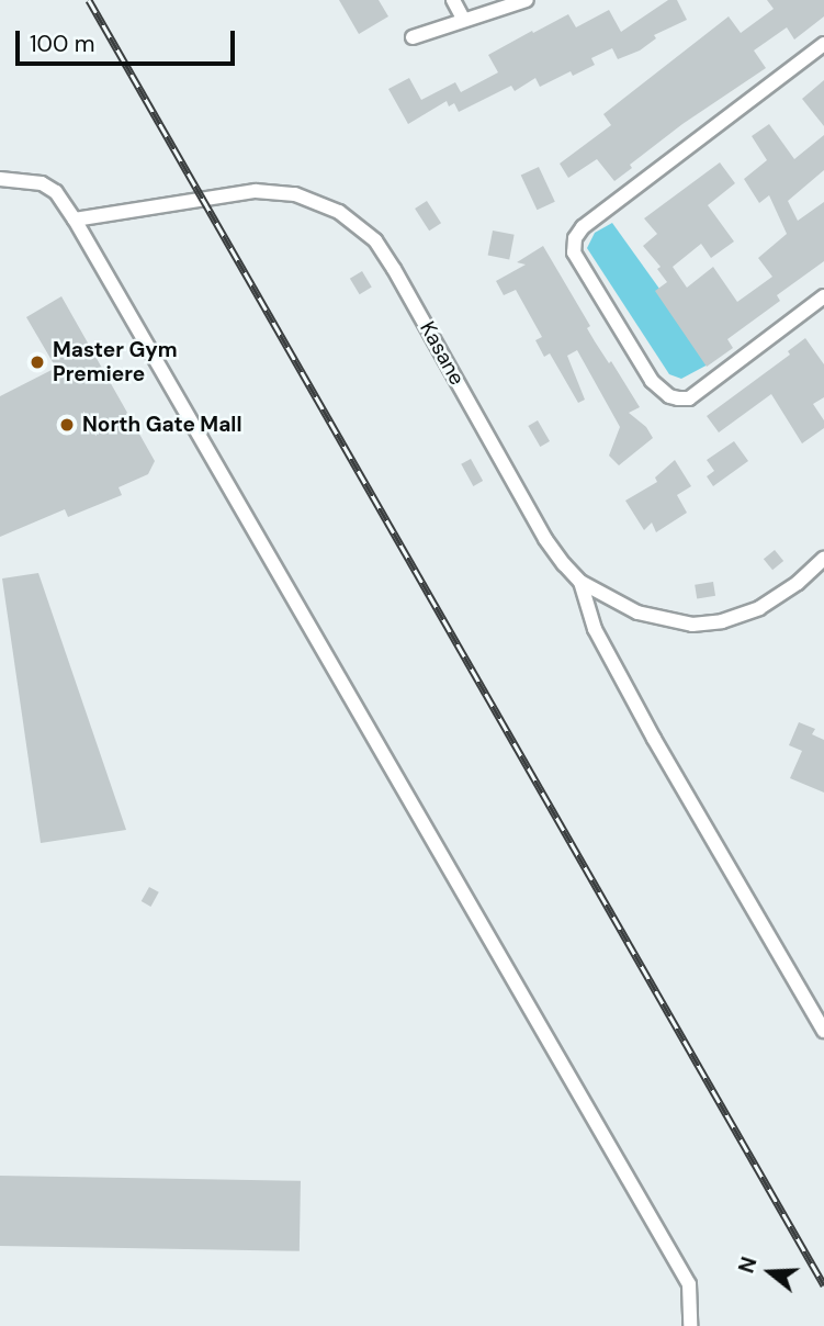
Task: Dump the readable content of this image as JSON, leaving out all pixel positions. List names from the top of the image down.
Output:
{
  "streets": {
    "street": ["Kasane"]
  },
  "places": ["Master Gym Premiere", "North Gate Mall"],
  "scale_bar": "100 m",
  "north": "left"
}
